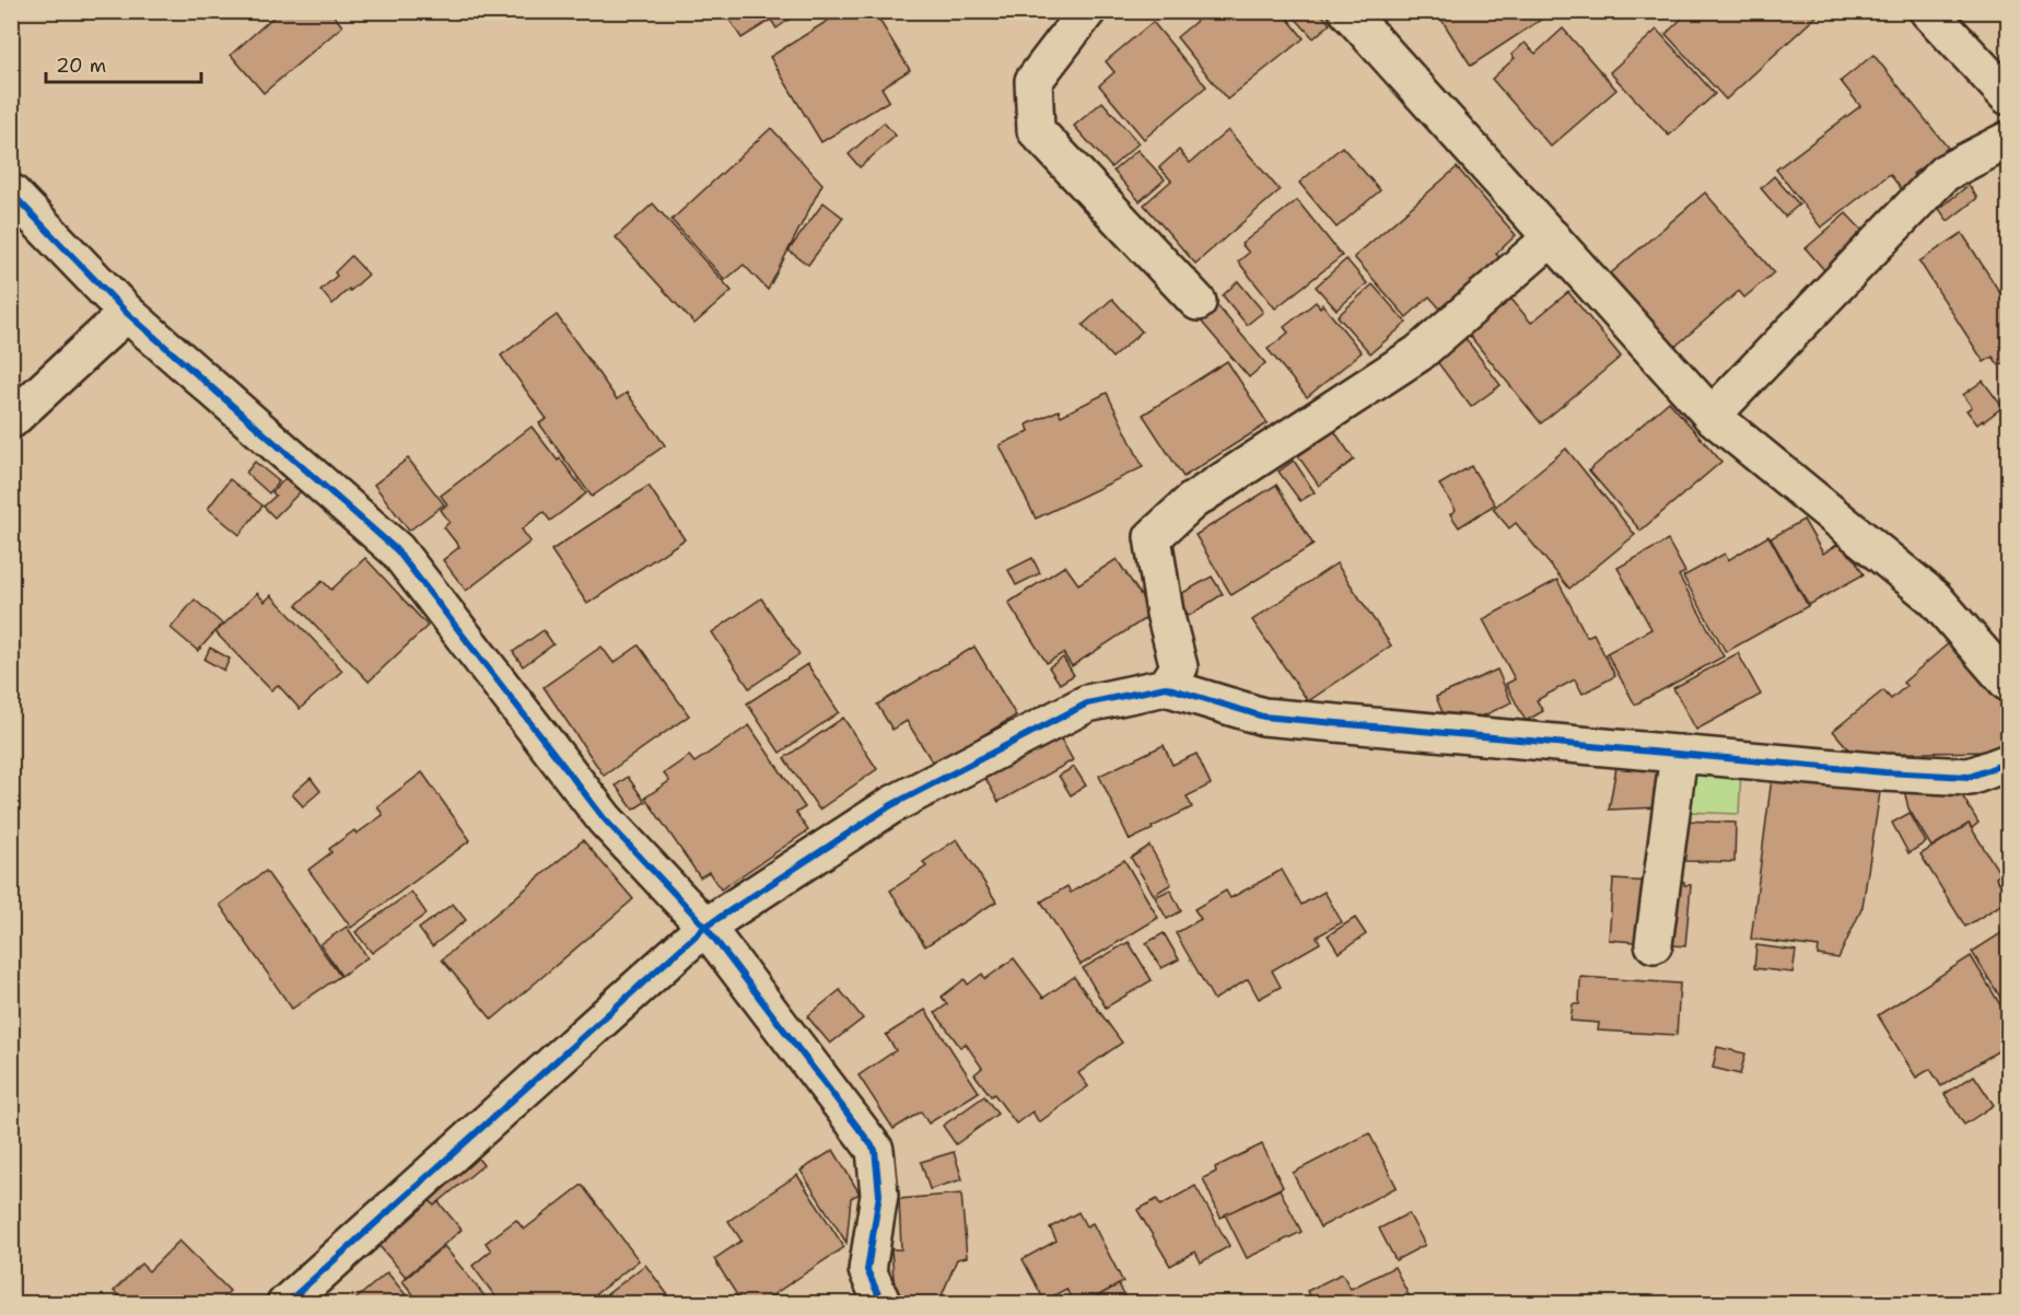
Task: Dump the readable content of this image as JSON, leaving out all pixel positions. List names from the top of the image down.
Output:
{
  "scale_bar": "20 m"
}
